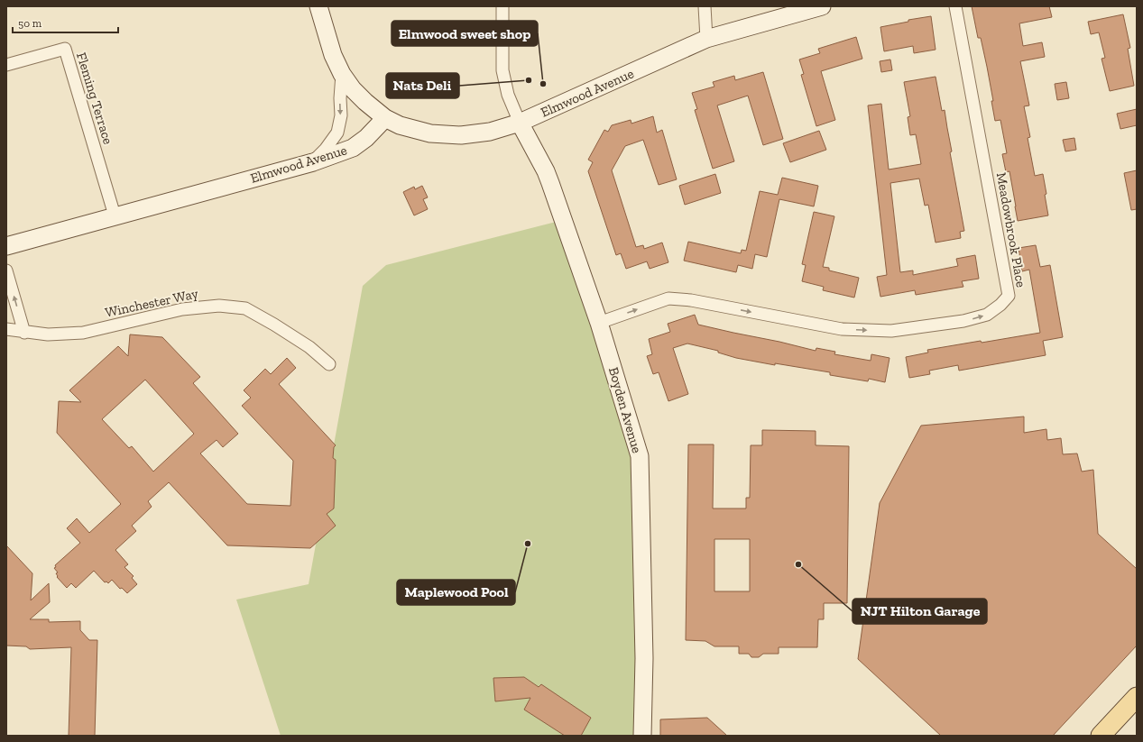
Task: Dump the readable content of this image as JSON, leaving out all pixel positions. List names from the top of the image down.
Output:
{
  "streets": {
    "street": [
      "Elmwood Avenue",
      "Fleming Terrace",
      "Meadowbrook Place",
      "Winchester Way",
      "Boyden Avenue"
    ]
  },
  "crossings": [
    ["Elmwood Avenue", "Fleming Terrace"],
    ["Elmwood Avenue", "Boyden Avenue"],
    ["Meadowbrook Place", "Boyden Avenue"]
  ],
  "places": [
    "Nats Deli",
    "Elmwood sweet shop",
    "Maplewood Pool",
    "NJT Hilton Garage"
  ],
  "scale_bar": "50 m"
}
